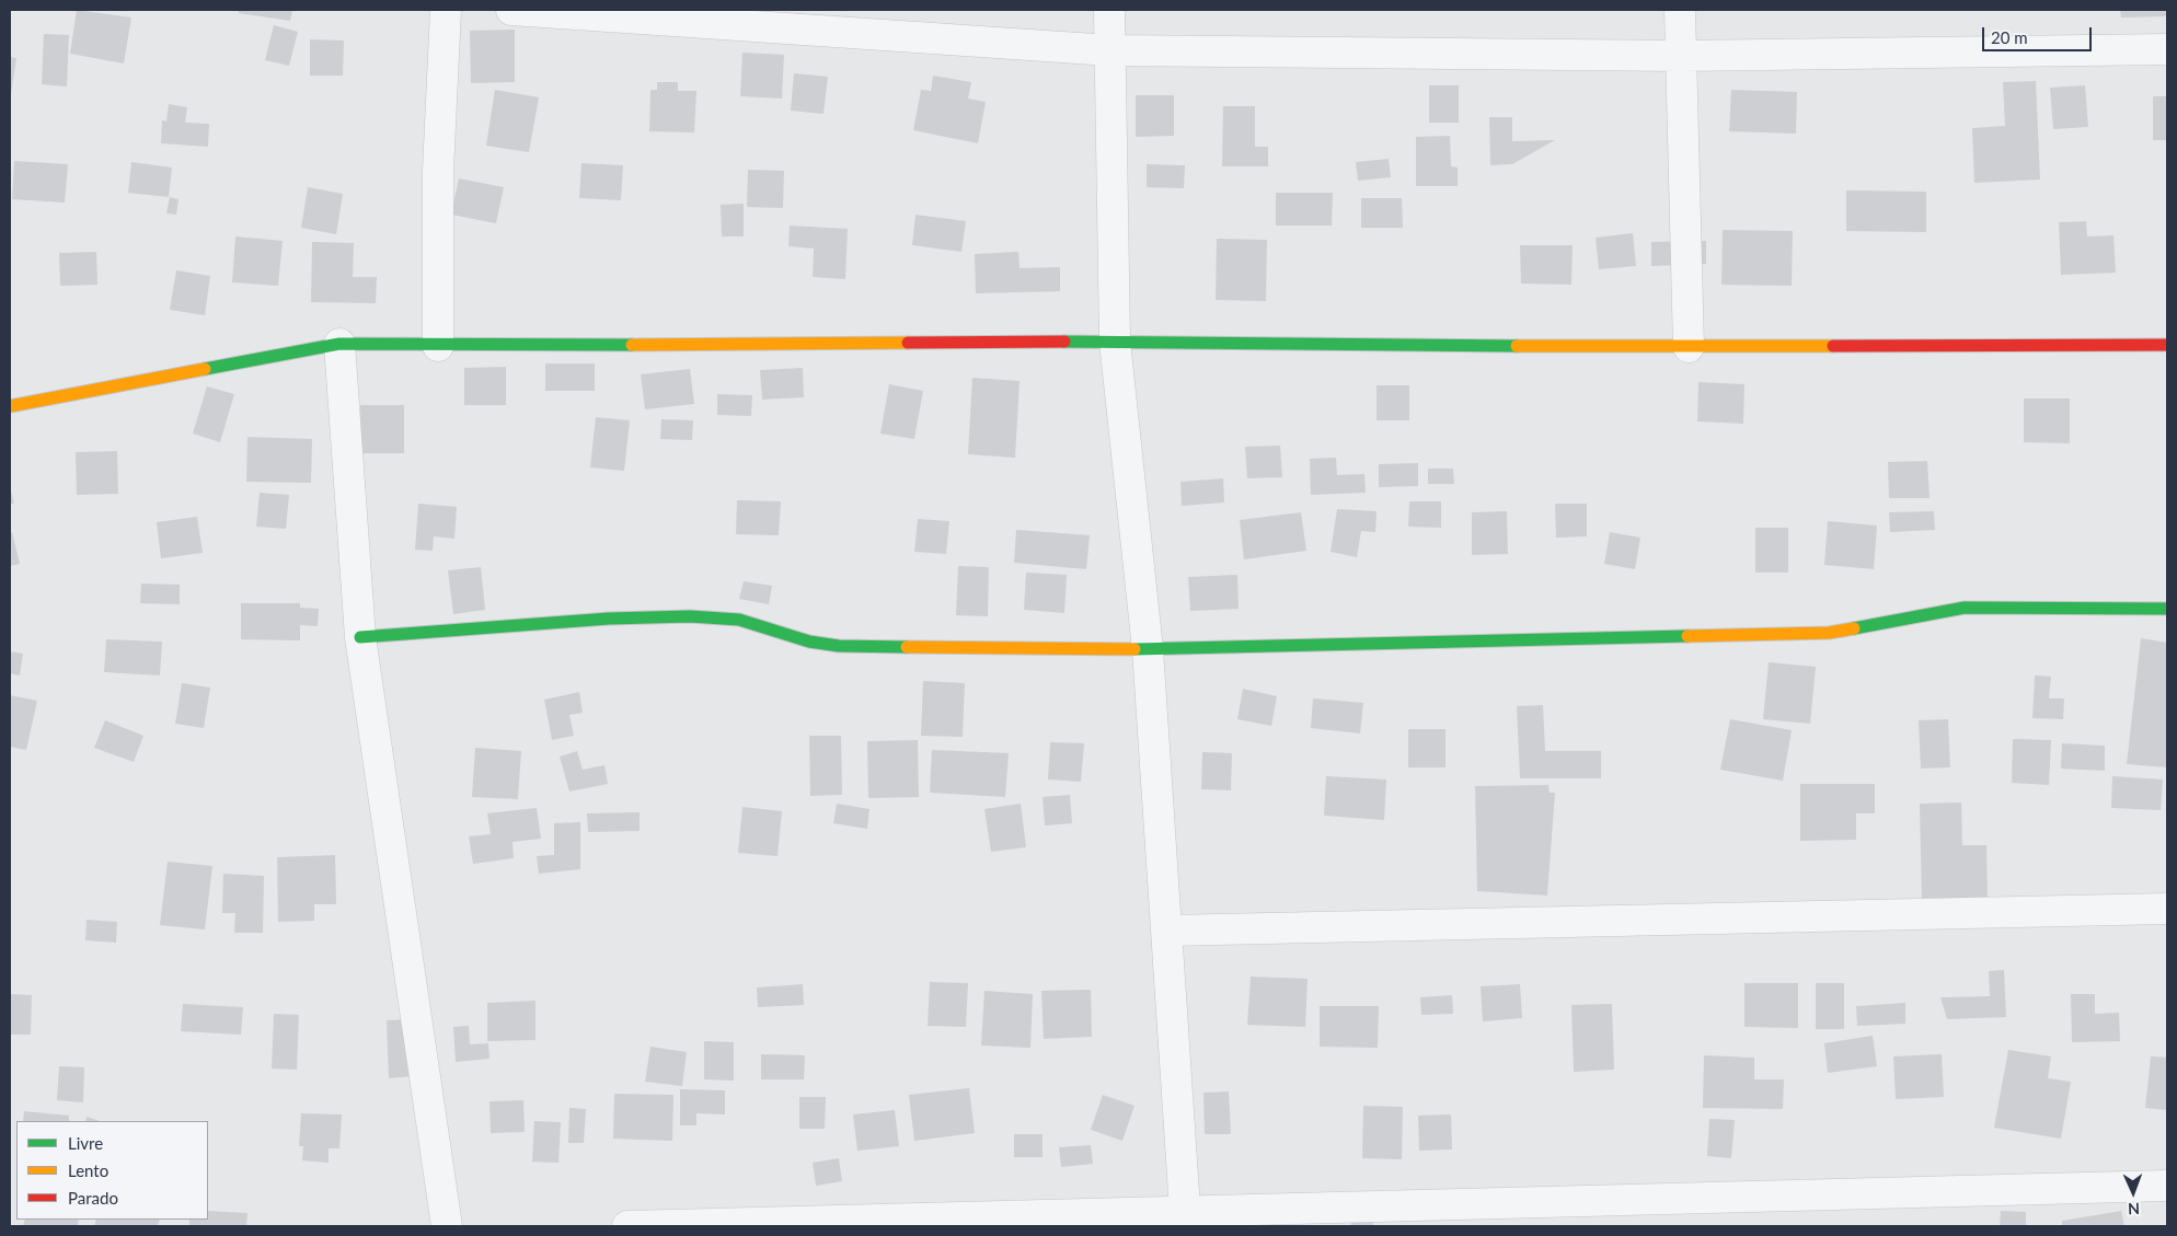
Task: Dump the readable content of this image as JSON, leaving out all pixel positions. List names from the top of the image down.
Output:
{
  "legend": ["Livre", "Lento", "Parado"],
  "scale_bar": "20 m",
  "north": "bottom"
}
